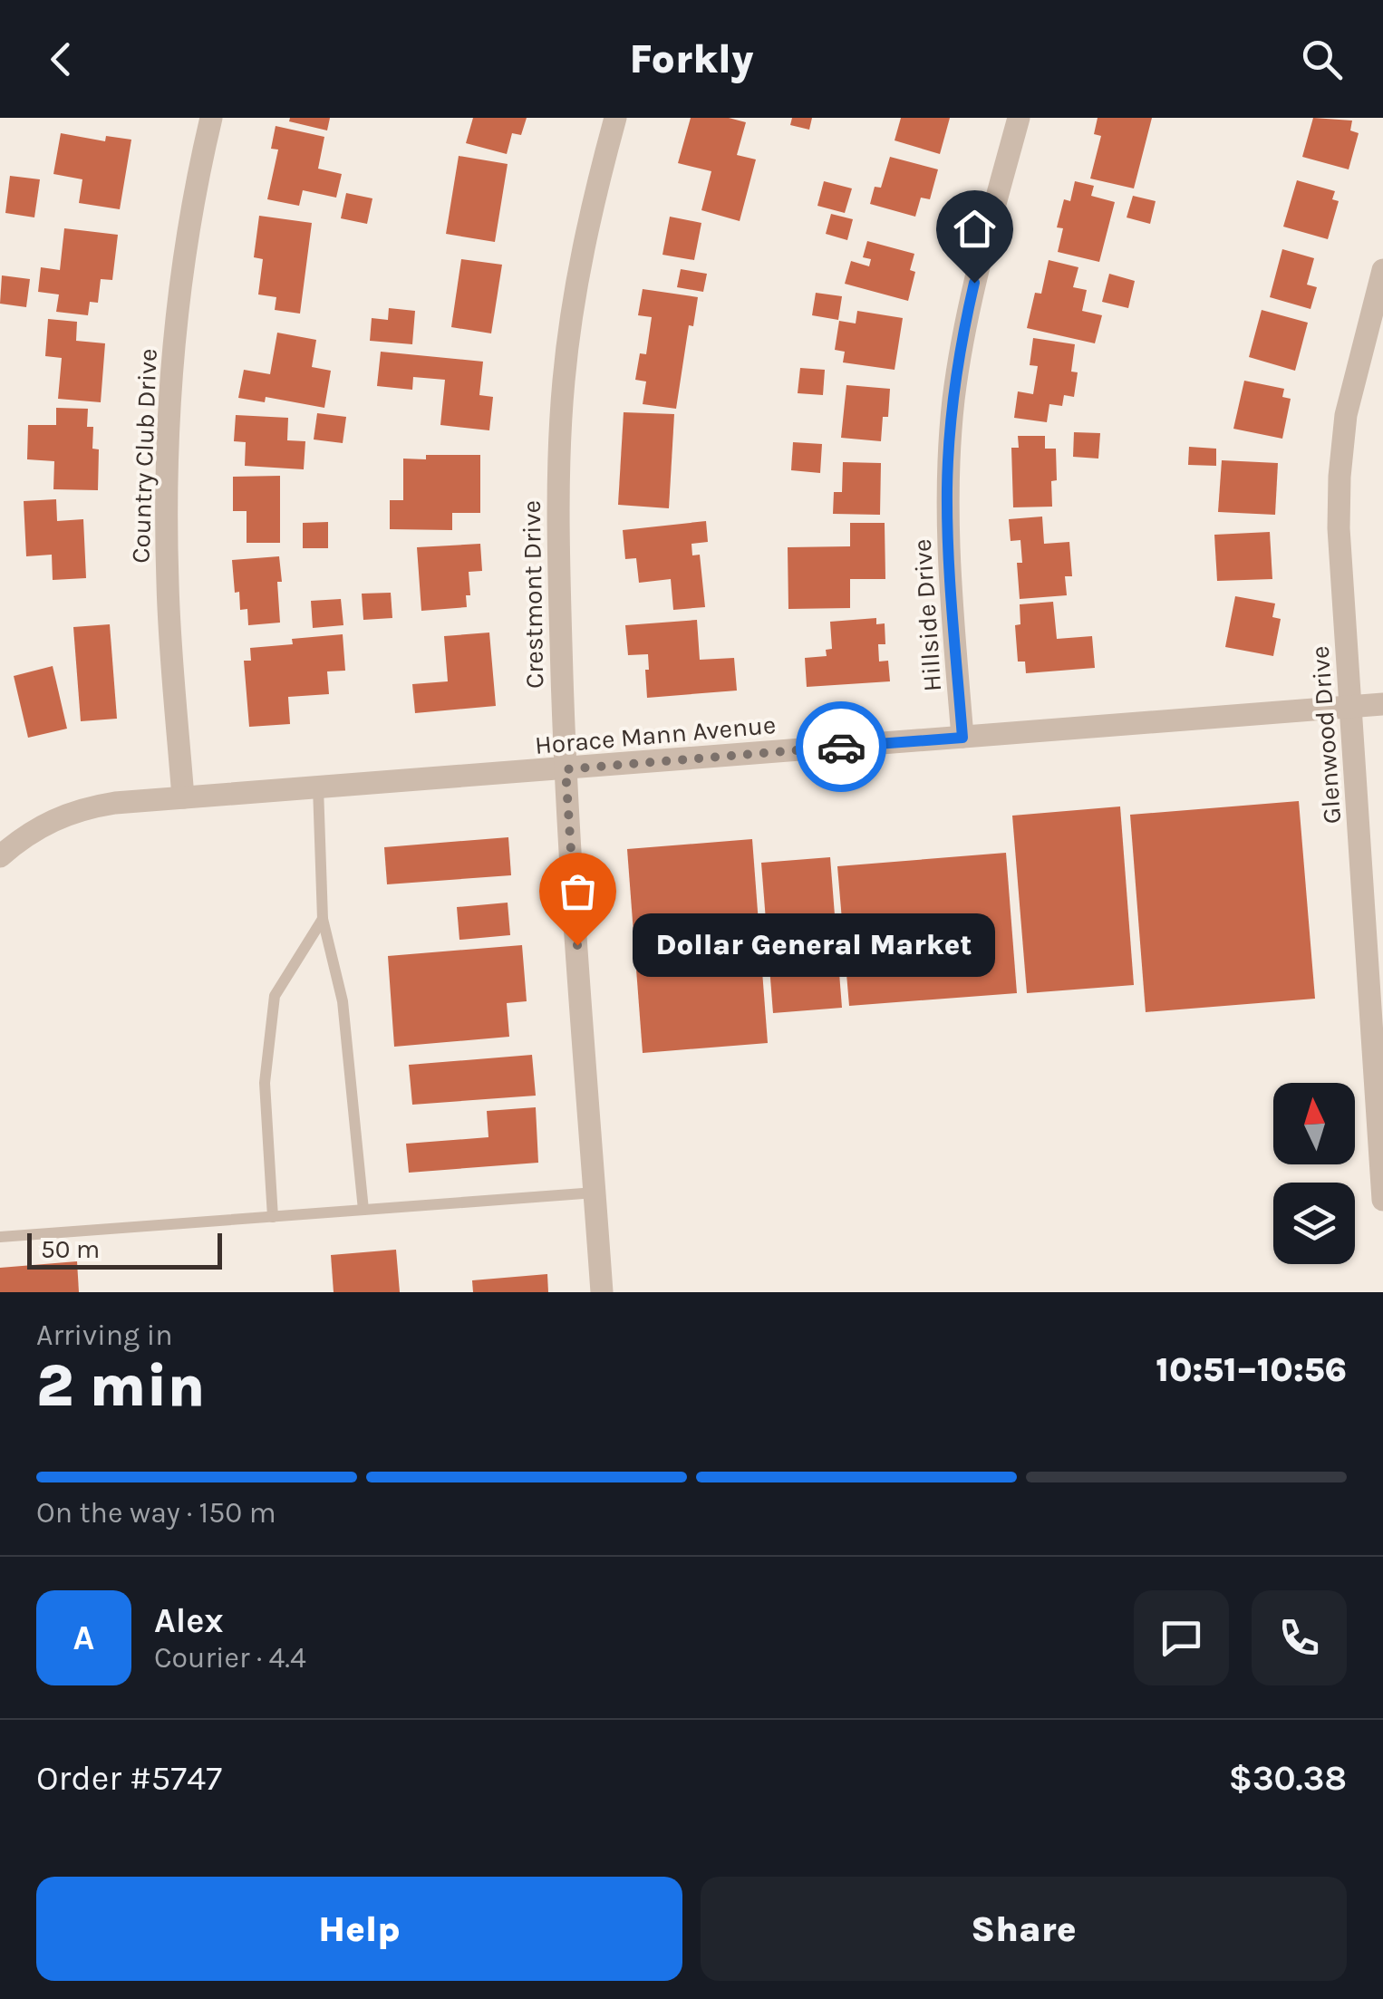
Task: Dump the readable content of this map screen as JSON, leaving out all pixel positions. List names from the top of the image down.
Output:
{
  "streets": {
    "street": [
      "Country Club Drive",
      "Crestmont Drive",
      "Hillside Drive",
      "Horace Mann Avenue",
      "Glenwood Drive"
    ]
  },
  "crossings": [
    ["Country Club Drive", "Horace Mann Avenue"],
    ["Crestmont Drive", "Horace Mann Avenue"],
    ["Hillside Drive", "Horace Mann Avenue"],
    ["Horace Mann Avenue", "Glenwood Drive"]
  ],
  "places": ["Dollar General Market"],
  "scale_bar": "50 m",
  "north": "top",
  "page": {
    "header": "Forkly",
    "bubble": "Dollar General Market",
    "scale": "50 m",
    "heading": ["2 min", "Arriving in", "10:51–10:56"],
    "panel": [
      "Alex",
      "Courier · 4.4",
      "Order #5747",
      "$30.38"
    ],
    "bar": "On the way · 150 m",
    "round": "A",
    "buttons": ["Help", "Share"]
  }
}
